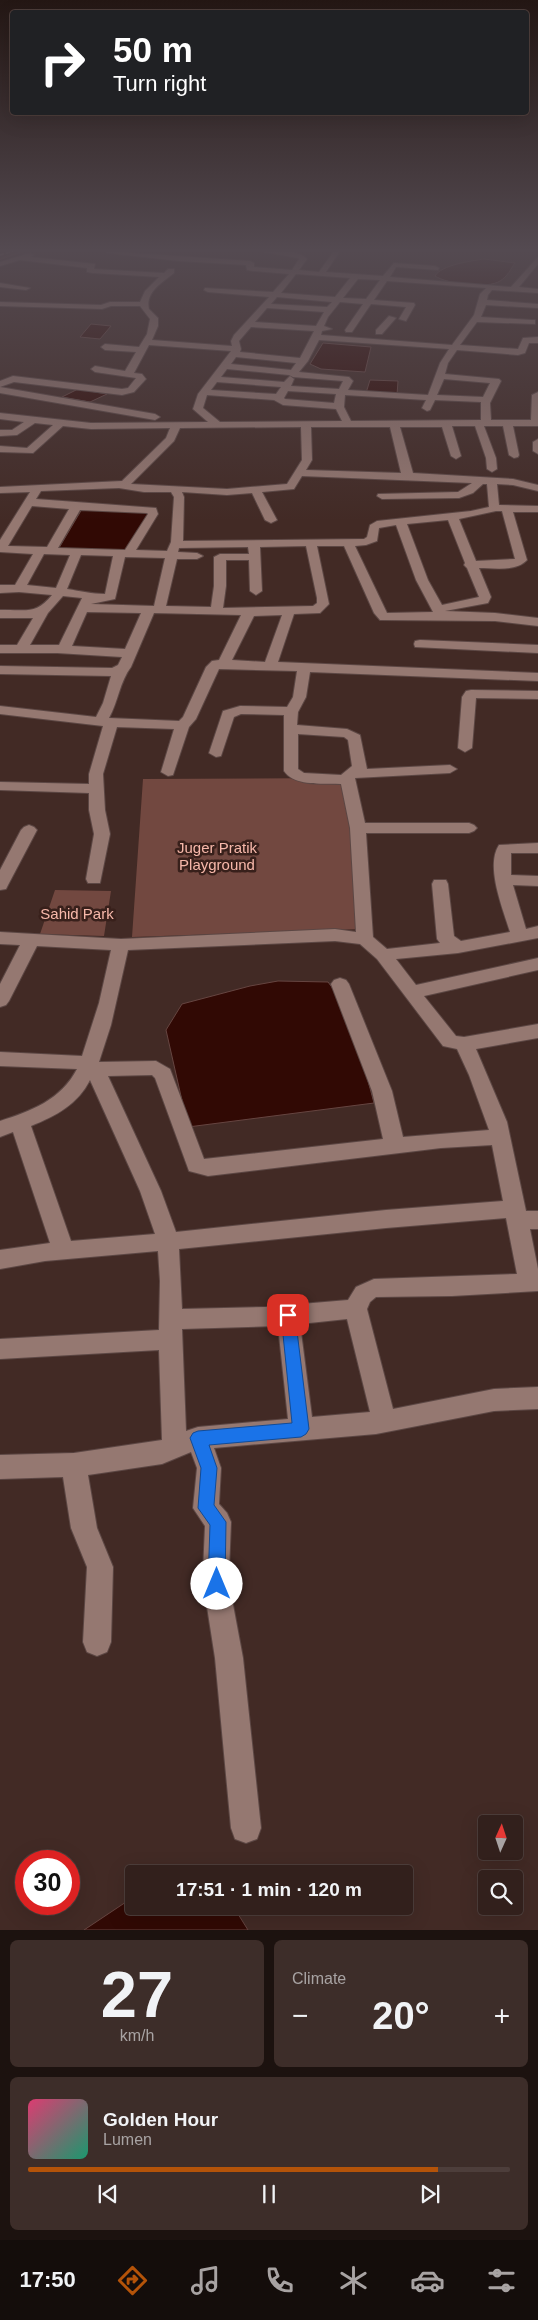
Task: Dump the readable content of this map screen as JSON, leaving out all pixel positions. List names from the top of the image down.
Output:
{
  "parks": ["Juger Pratik Playground", "Sahid Park"],
  "north": "top",
  "page": {
    "turn": ["50 m", "Turn right"],
    "limit": "30",
    "trip": "17:51 · 1 min · 120 m",
    "tile": [
      ["27", "km/h"],
      "Climate"
    ],
    "heat": ["−", "20°", "+"],
    "song": ["Golden Hour", "Lumen"],
    "tabs": "17:50"
  }
}
